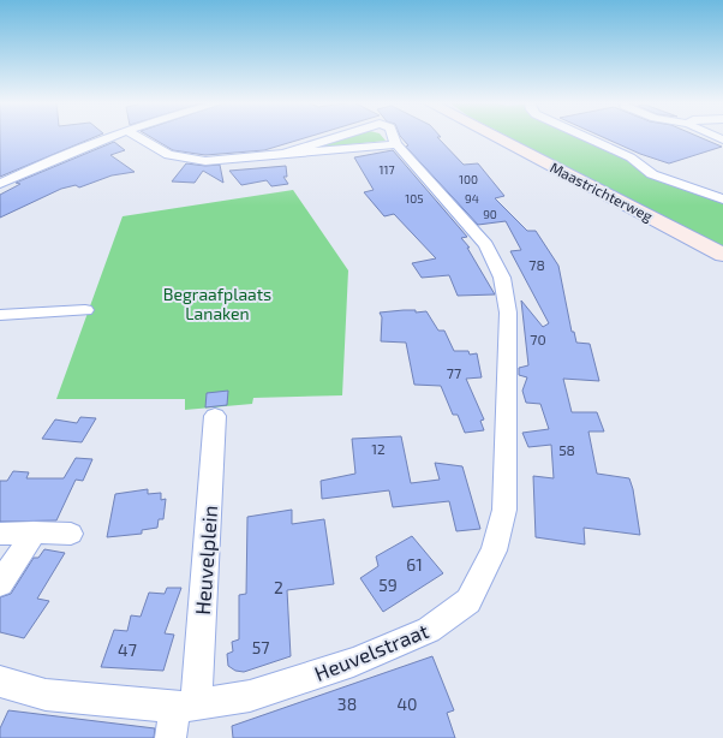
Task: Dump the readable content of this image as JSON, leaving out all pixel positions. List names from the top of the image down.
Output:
{
  "streets": {
    "main road": ["Maastrichterweg"],
    "street": ["Heuvelplein", "Heuvelstraat"]
  },
  "crossings": [
    ["Heuvelplein", "Heuvelstraat"]
  ],
  "parks": ["Begraafplaats Lanaken"],
  "house_numbers": [
    "117",
    "100",
    "105",
    "94",
    "90",
    "78",
    "70",
    "77",
    "12",
    "58",
    "61",
    "59",
    "2",
    "57",
    "47",
    "38",
    "40"
  ]
}
